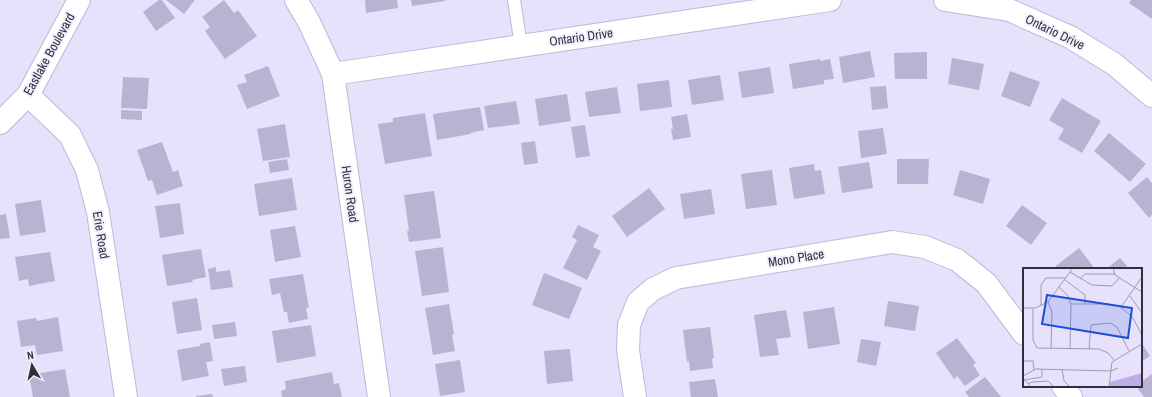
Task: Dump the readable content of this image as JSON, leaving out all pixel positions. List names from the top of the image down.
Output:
{
  "streets": {
    "street": [
      "Ontario Drive",
      "Eastlake Boulevard",
      "Huron Road",
      "Erie Road",
      "Mono Place"
    ]
  },
  "crossings": [
    ["Ontario Drive", "Huron Road"],
    ["Eastlake Boulevard", "Erie Road"]
  ],
  "north": "top"
}
